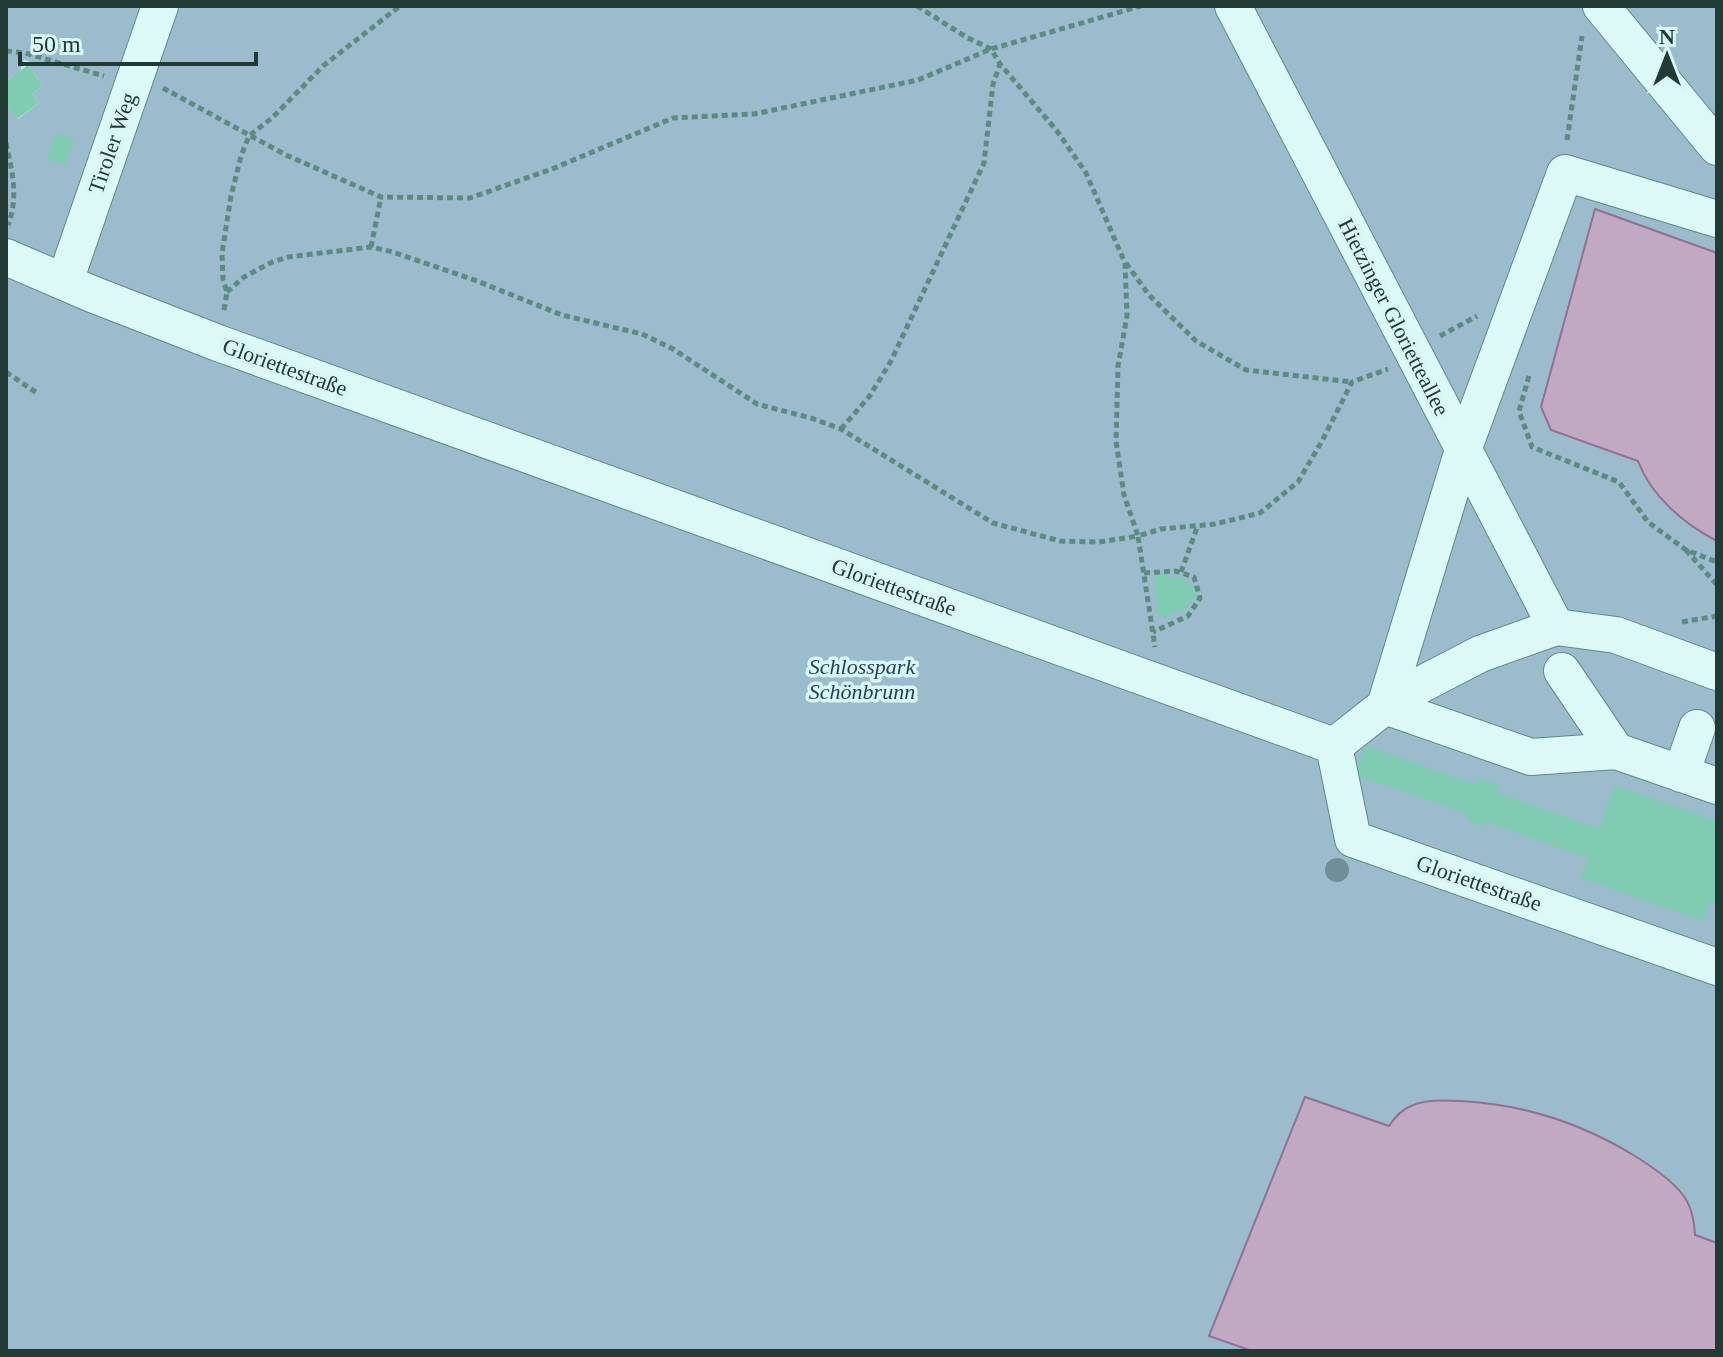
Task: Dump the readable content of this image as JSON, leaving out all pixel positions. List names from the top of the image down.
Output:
{
  "streets": {
    "street": ["Tiroler Weg", "Hietzinger Glorietteallee", "Gloriettestraße"]
  },
  "crossings": [
    ["Tiroler Weg", "Gloriettestraße"]
  ],
  "parks": ["Schlosspark Schönbrunn"],
  "scale_bar": "50 m",
  "north": "top"
}
